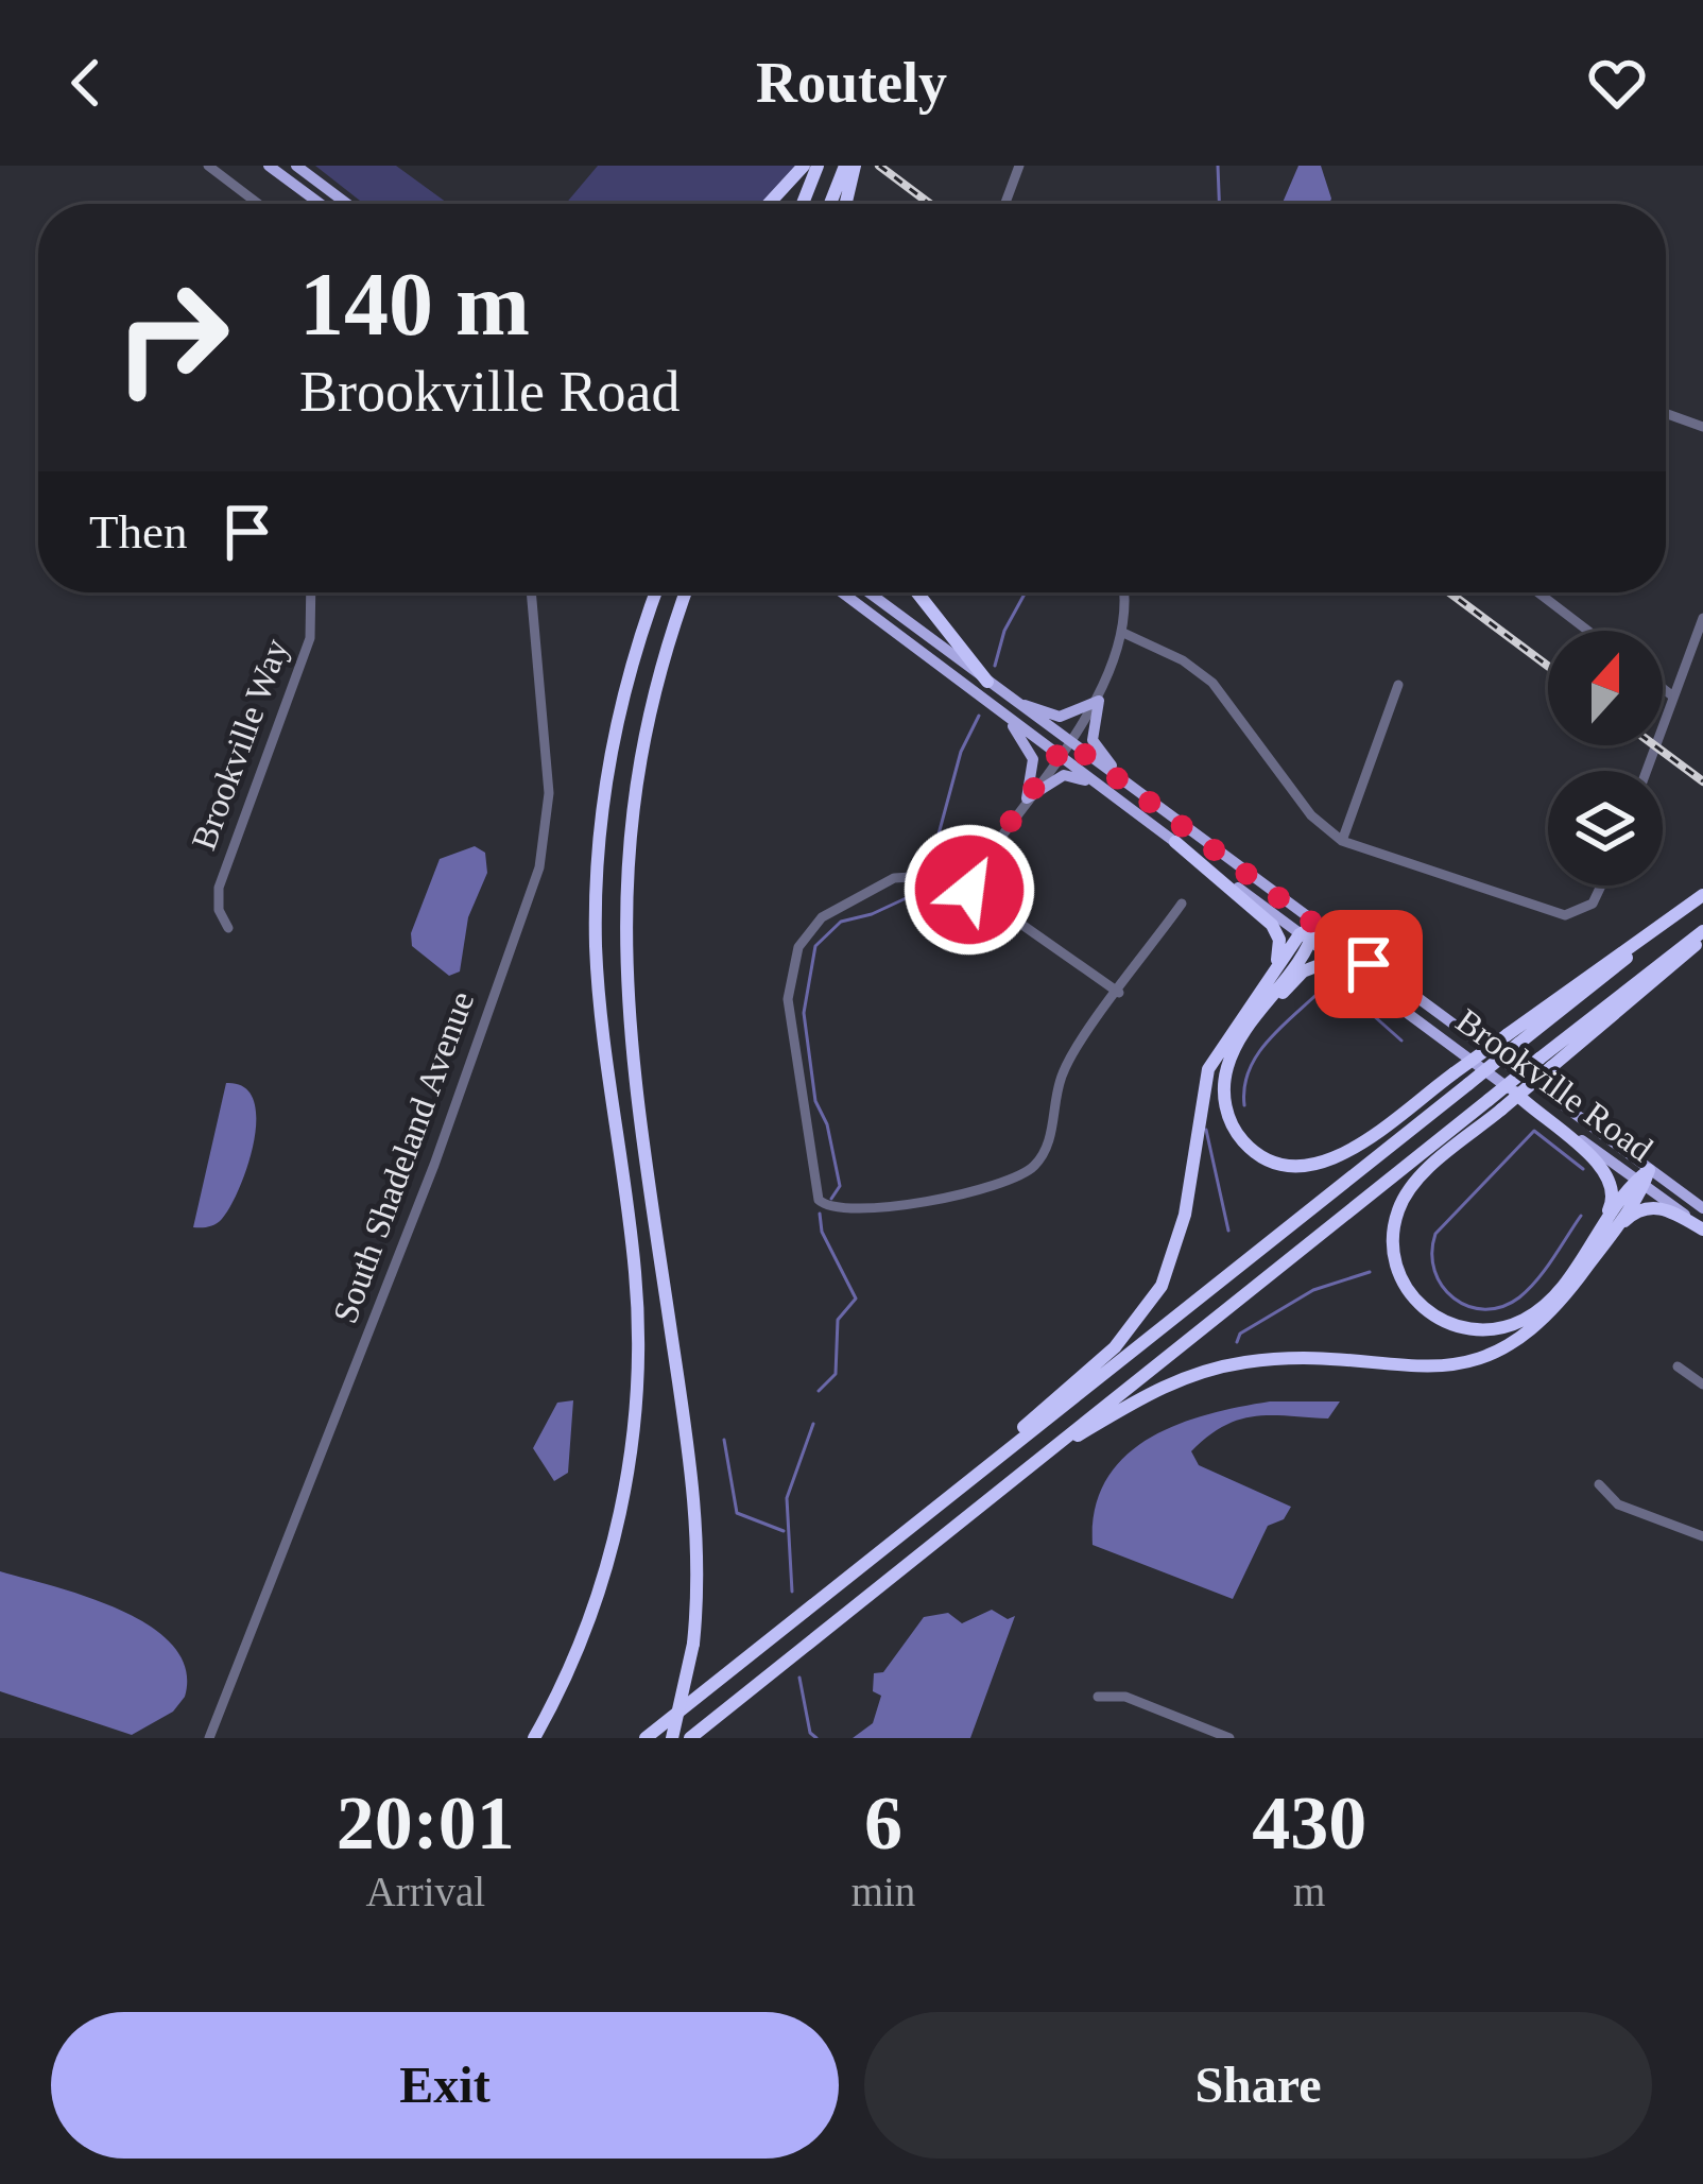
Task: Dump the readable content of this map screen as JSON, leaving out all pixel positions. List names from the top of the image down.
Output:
{
  "streets": {
    "main road": ["Brookville Road"],
    "street": ["Brookville Way", "South Shadeland Avenue"]
  },
  "north": "top",
  "page": {
    "header": "Routely",
    "turn": ["140 m", "Brookville Road"],
    "then": "Then",
    "eta": [
      "20:01",
      "Arrival",
      "6",
      "min",
      "430",
      "m"
    ],
    "buttons": ["Exit", "Share"]
  }
}
